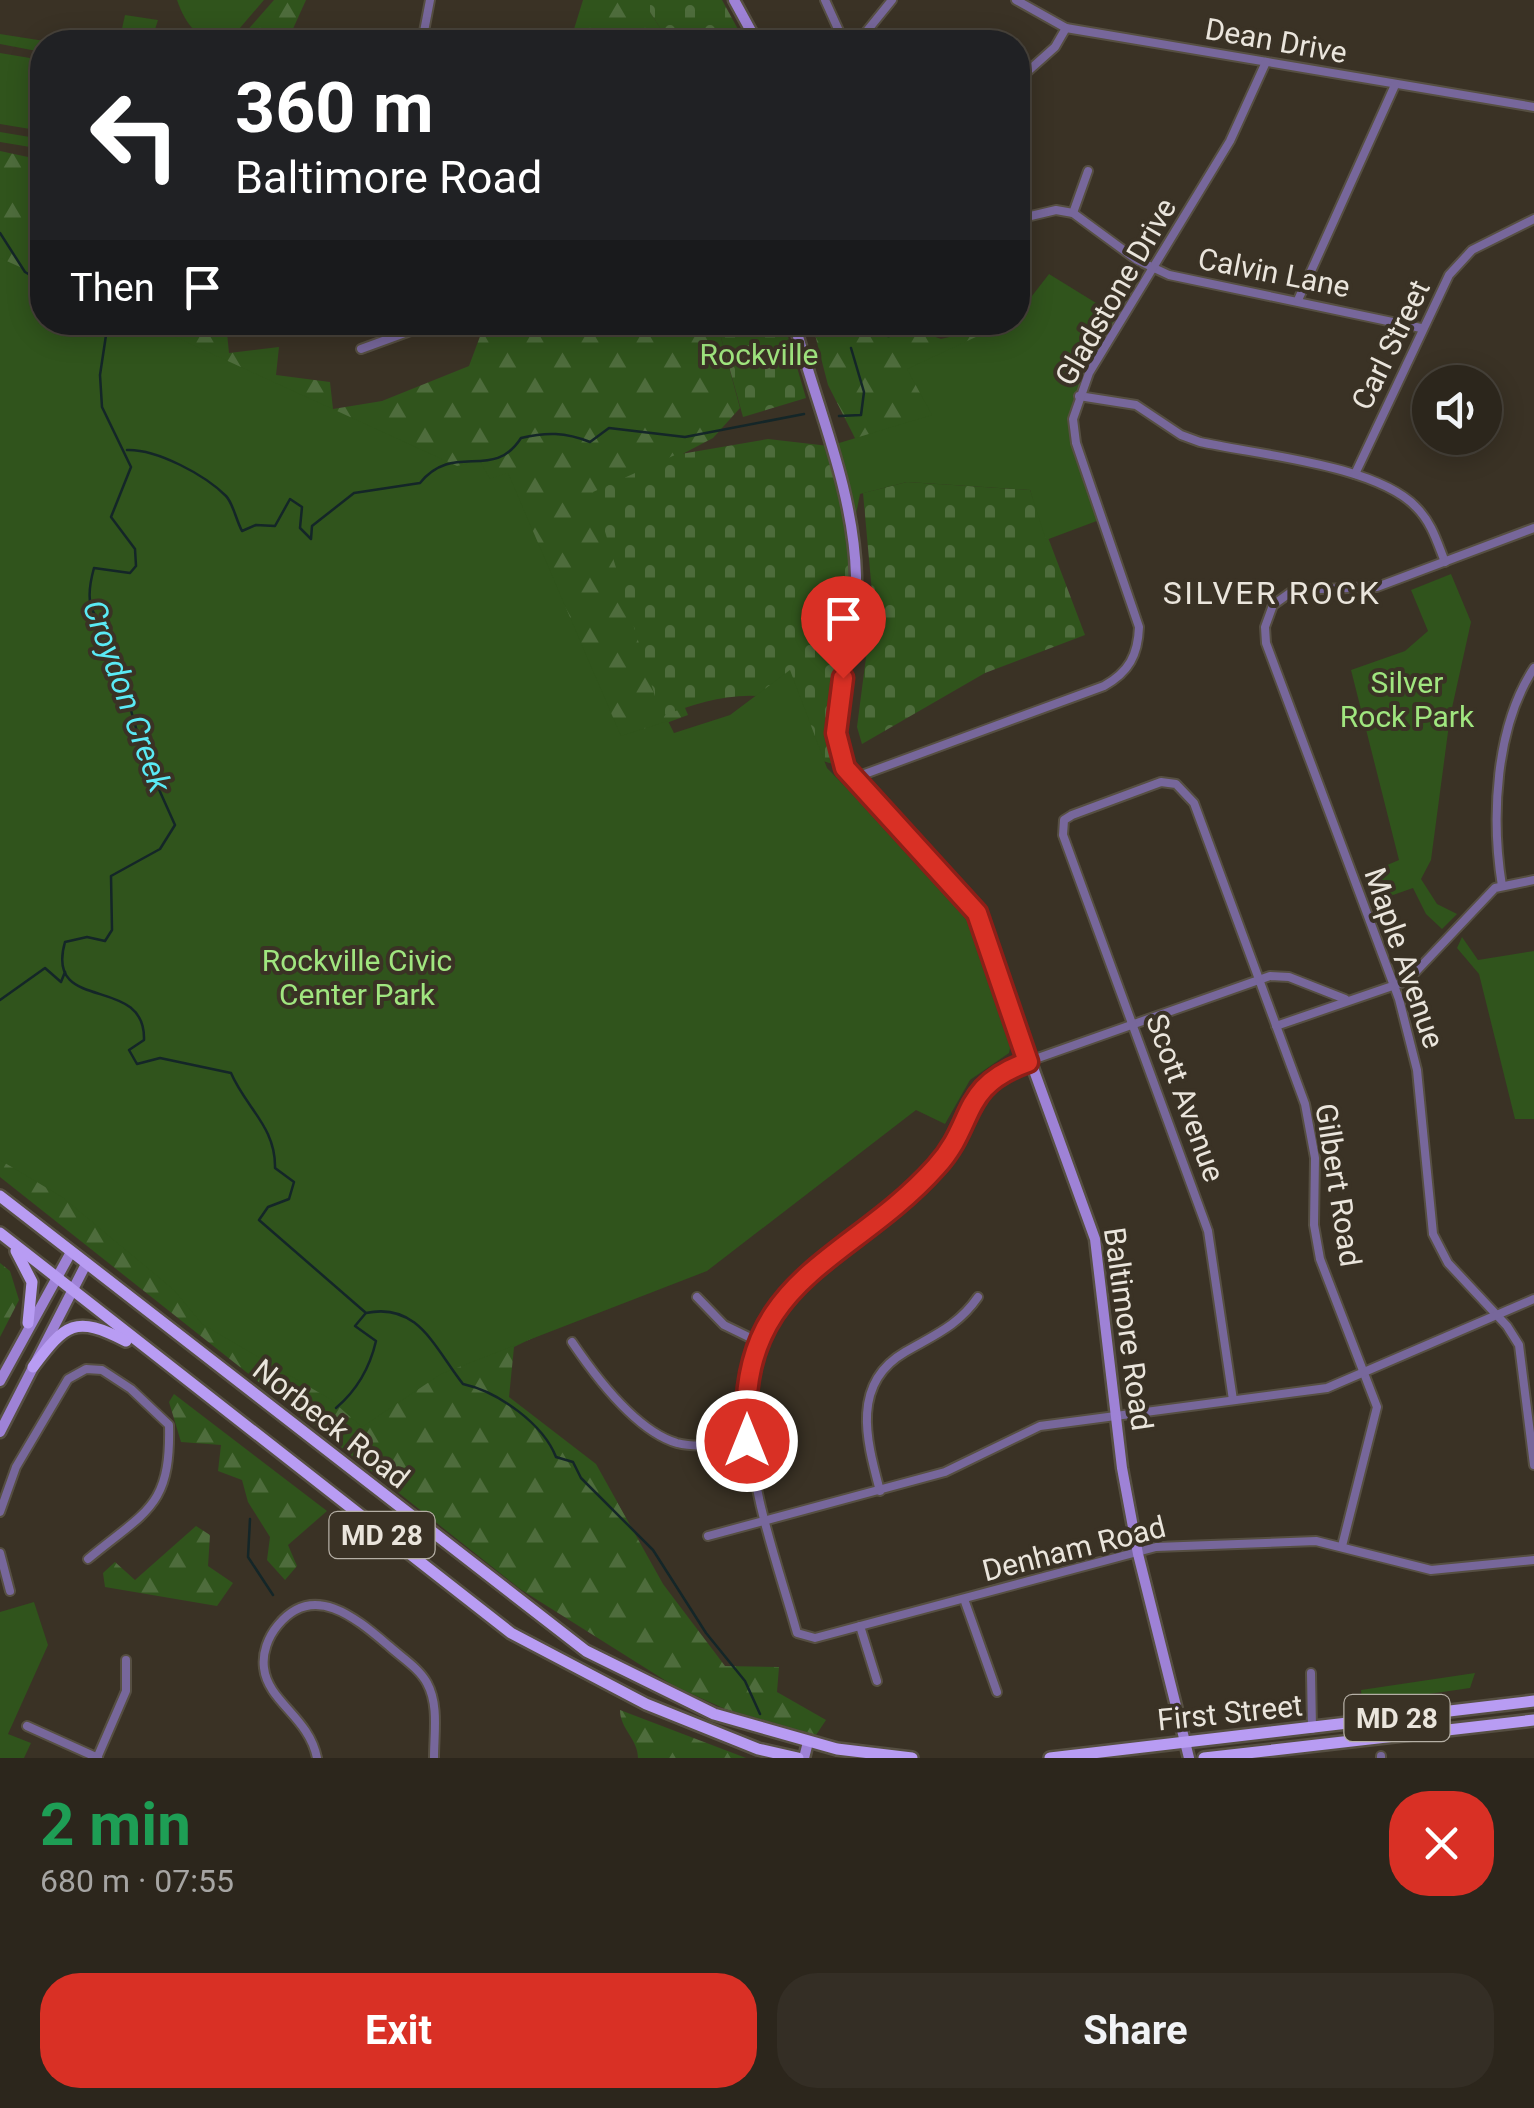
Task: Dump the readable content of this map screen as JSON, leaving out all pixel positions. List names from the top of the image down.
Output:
{
  "streets": {
    "main road": ["Norbeck Road", "MD 28", "First Street"],
    "street": [
      "Dean Drive",
      "Calvin Lane",
      "Gladstone Drive",
      "Carl Street",
      "Maple Avenue",
      "Scott Avenue",
      "Gilbert Road",
      "Baltimore Road",
      "Denham Road"
    ]
  },
  "crossings": [
    ["Dean Drive", "Gladstone Drive"],
    ["Calvin Lane", "Gladstone Drive"],
    ["Calvin Lane", "Carl Street"],
    ["Gladstone Drive", "Baltimore Road"],
    ["Scott Avenue", "Gilbert Road"],
    ["Gilbert Road", "Denham Road"],
    ["Baltimore Road", "Denham Road"],
    ["Baltimore Road", "First Street"],
    ["Norbeck Road", "MD 28"]
  ],
  "districts": ["SILVER ROCK"],
  "water": ["Croydon Creek"],
  "parks": ["Rockville", "Silver Rock Park", "Rockville Civic Center Park"],
  "page": {
    "turn": ["360 m", "Baltimore Road"],
    "then": "Then",
    "heading": ["2 min", "680 m · 07:55"],
    "buttons": ["Exit", "Share"]
  }
}
